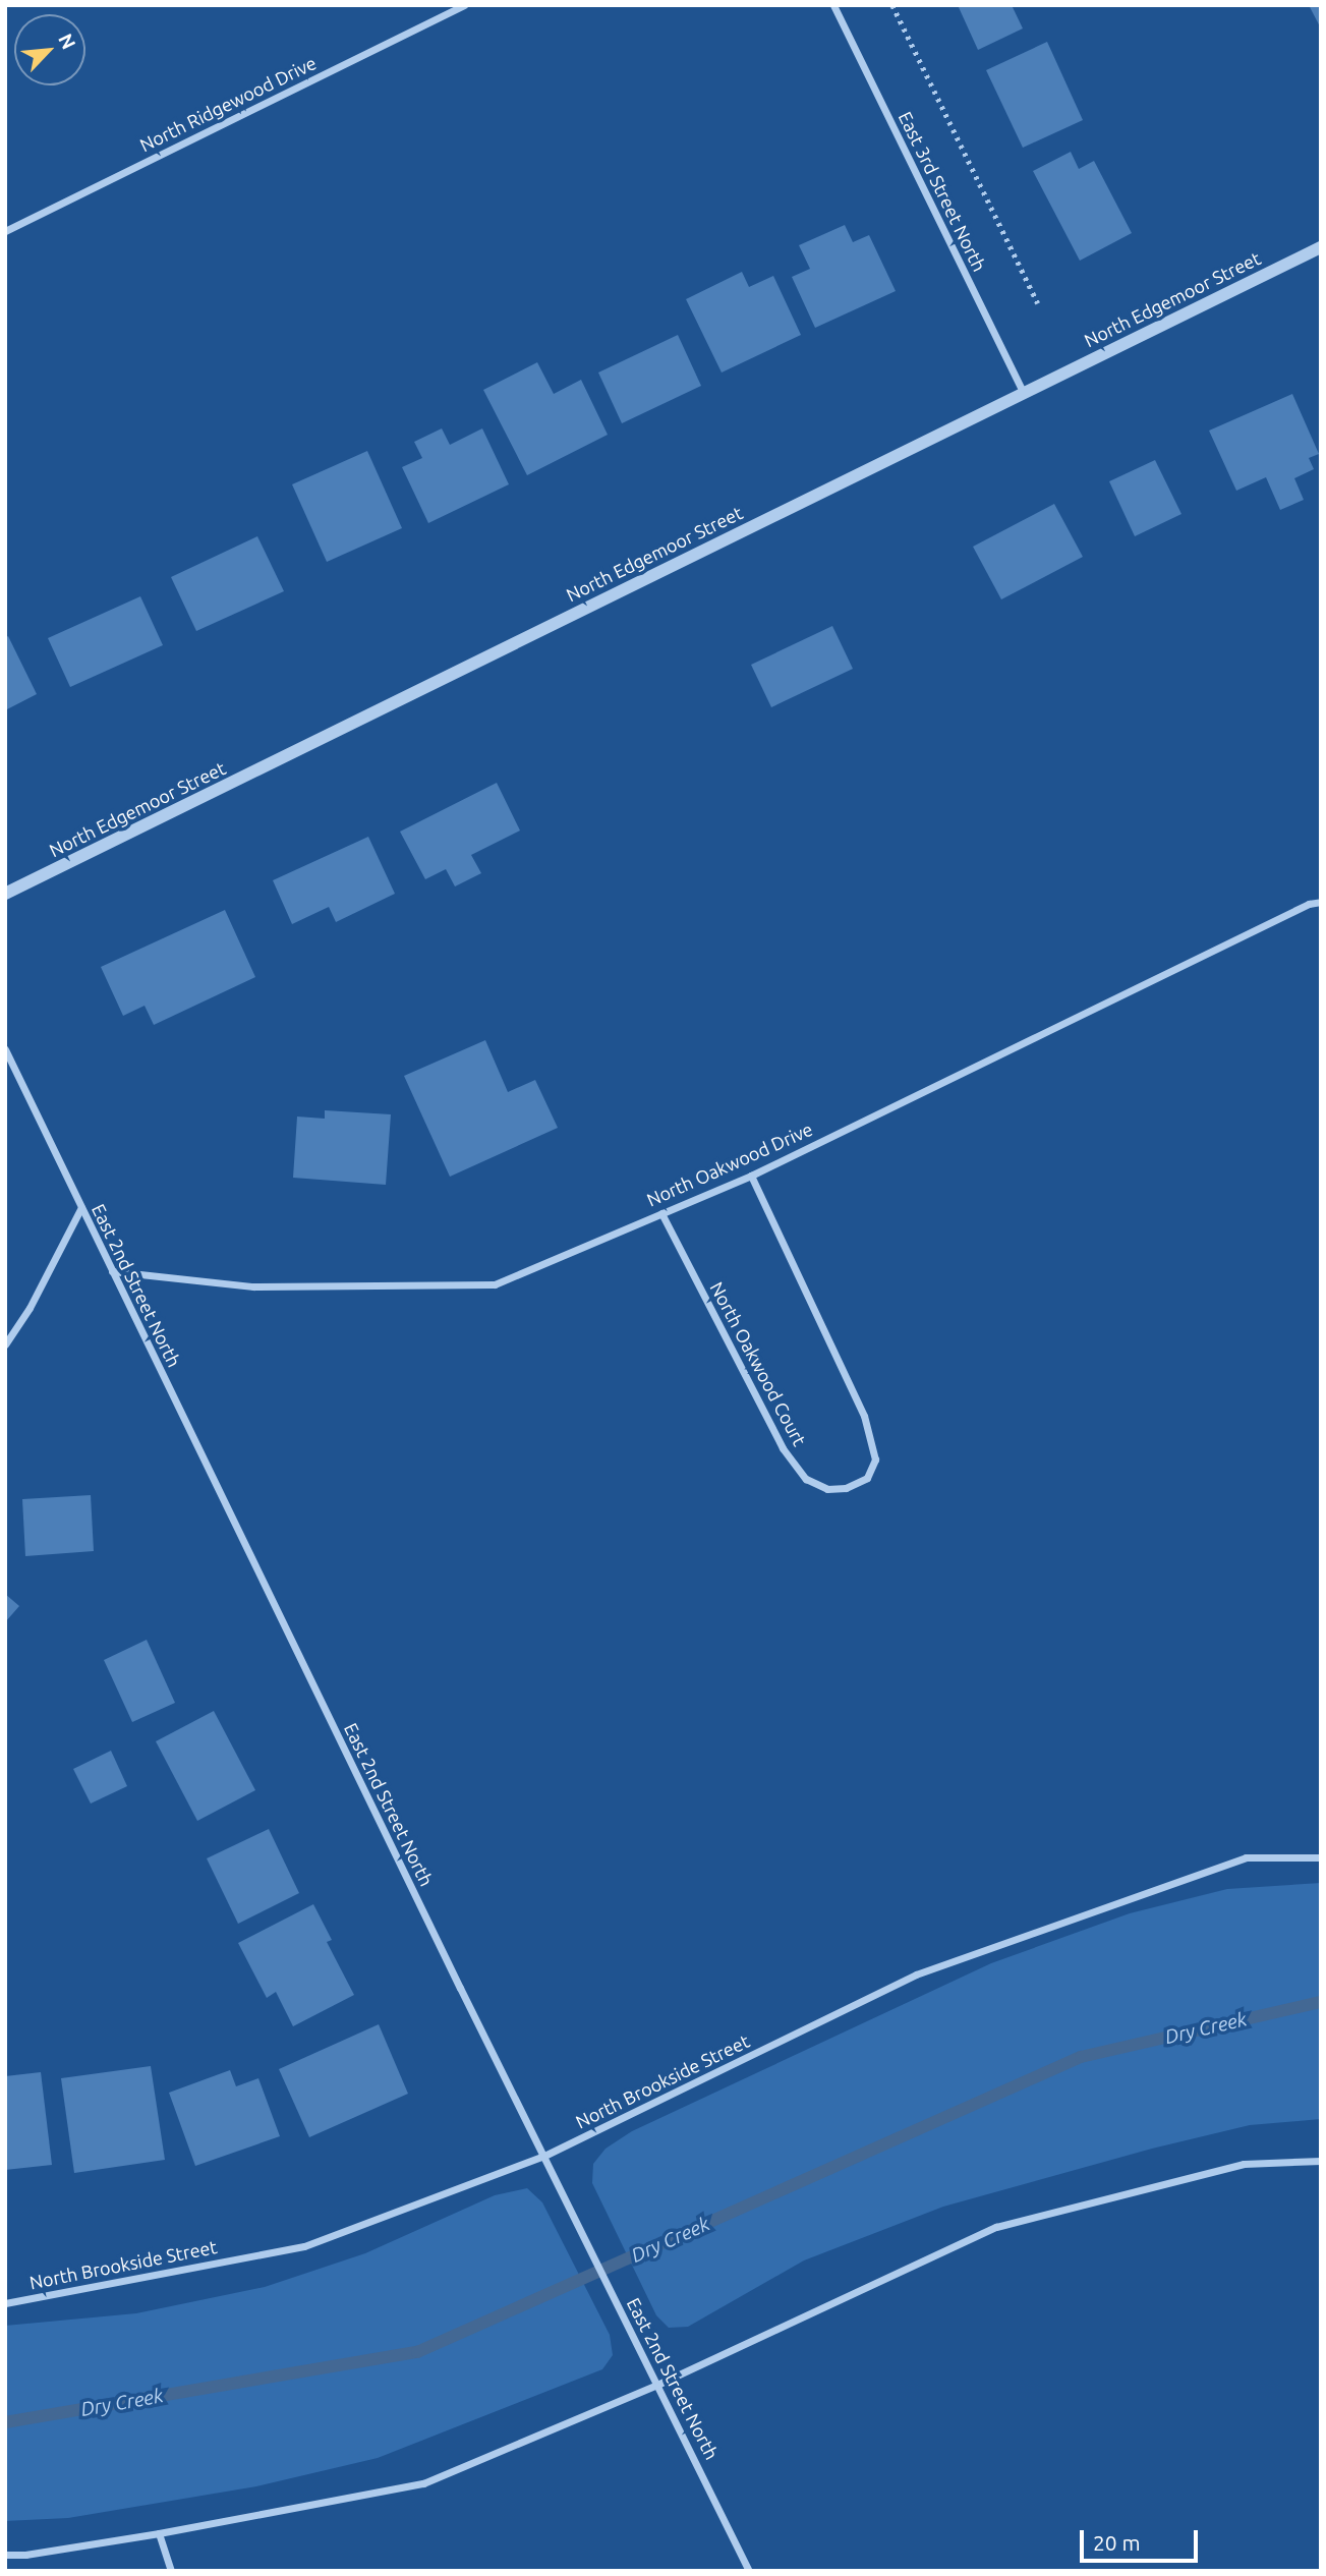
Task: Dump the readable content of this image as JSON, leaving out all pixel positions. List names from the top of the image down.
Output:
{
  "streets": {
    "street": [
      "North Ridgewood Drive",
      "East 3rd Street North",
      "North Edgemoor Street",
      "North Oakwood Drive",
      "East 2nd Street North",
      "North Oakwood Court",
      "North Brookside Street"
    ]
  },
  "crossings": [
    ["East 3rd Street North", "North Edgemoor Street"],
    ["North Oakwood Drive", "East 2nd Street North"],
    ["North Oakwood Drive", "North Oakwood Court"],
    ["East 2nd Street North", "North Brookside Street"]
  ],
  "water": ["Dry Creek"],
  "scale_bar": "20 m",
  "north": "top right"
}
